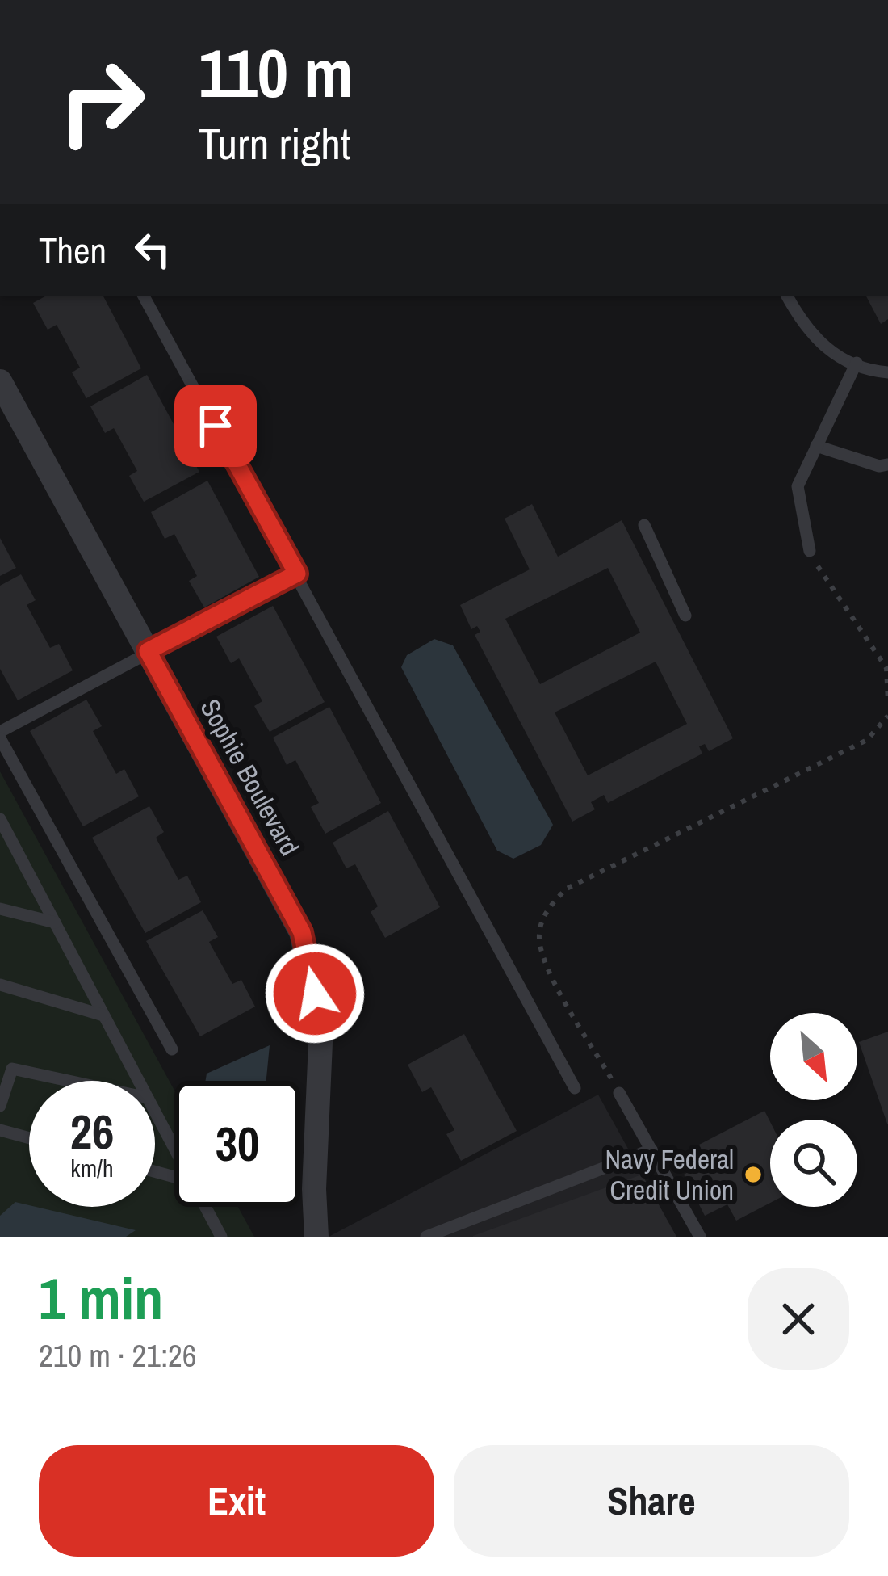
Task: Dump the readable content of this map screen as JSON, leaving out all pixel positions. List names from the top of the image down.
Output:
{
  "streets": {
    "street": ["Sophie Boulevard"]
  },
  "places": ["Navy Federal Credit Union"],
  "north": "bottom right",
  "page": {
    "turn": ["110 m", "Turn right"],
    "then": "Then",
    "speed": "26 km/h",
    "limit": "30",
    "heading": ["1 min", "210 m · 21:26"],
    "buttons": ["Exit", "Share"]
  }
}
